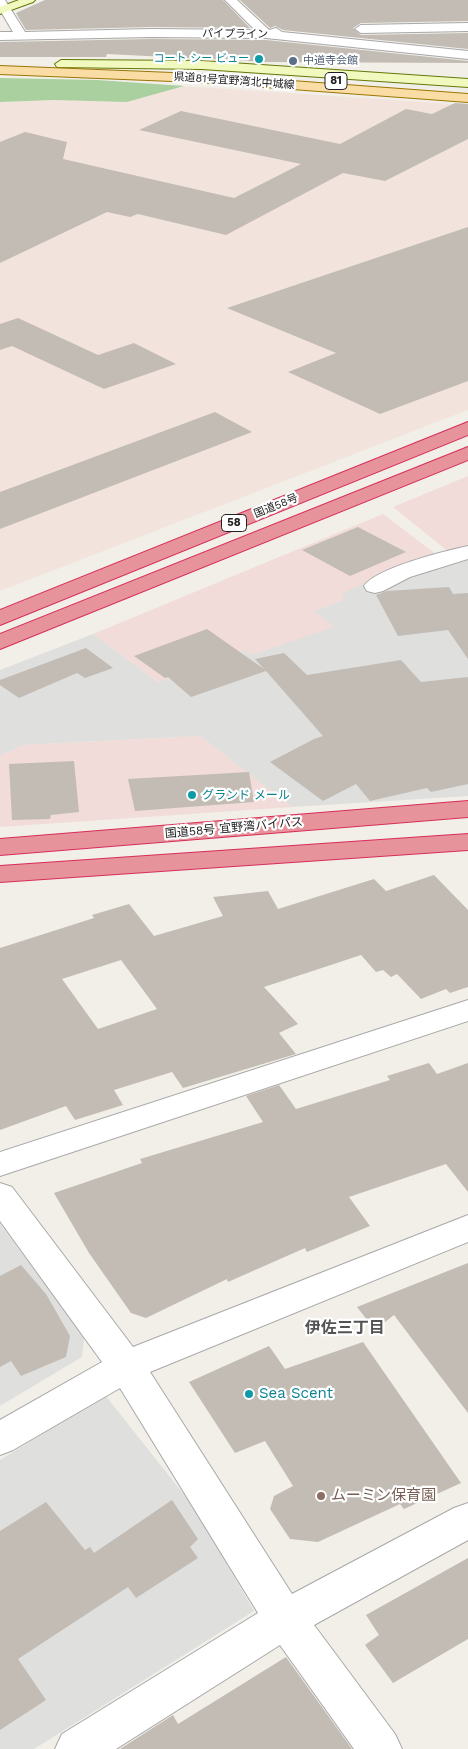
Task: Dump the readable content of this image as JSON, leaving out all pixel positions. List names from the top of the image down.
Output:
{
  "streets": {
    "highway": ["国道58号", "58", "国道58号 宜野湾バイパス"],
    "main road": ["県道81号宜野湾北中城線", "81"],
    "street": ["パイプライン"]
  },
  "districts": ["伊佐三丁目"],
  "places": [
    "コート シー ビュー",
    "中道寺会館",
    "グランド メール",
    "Sea Scent",
    "ムーミン保育園"
  ]
}
